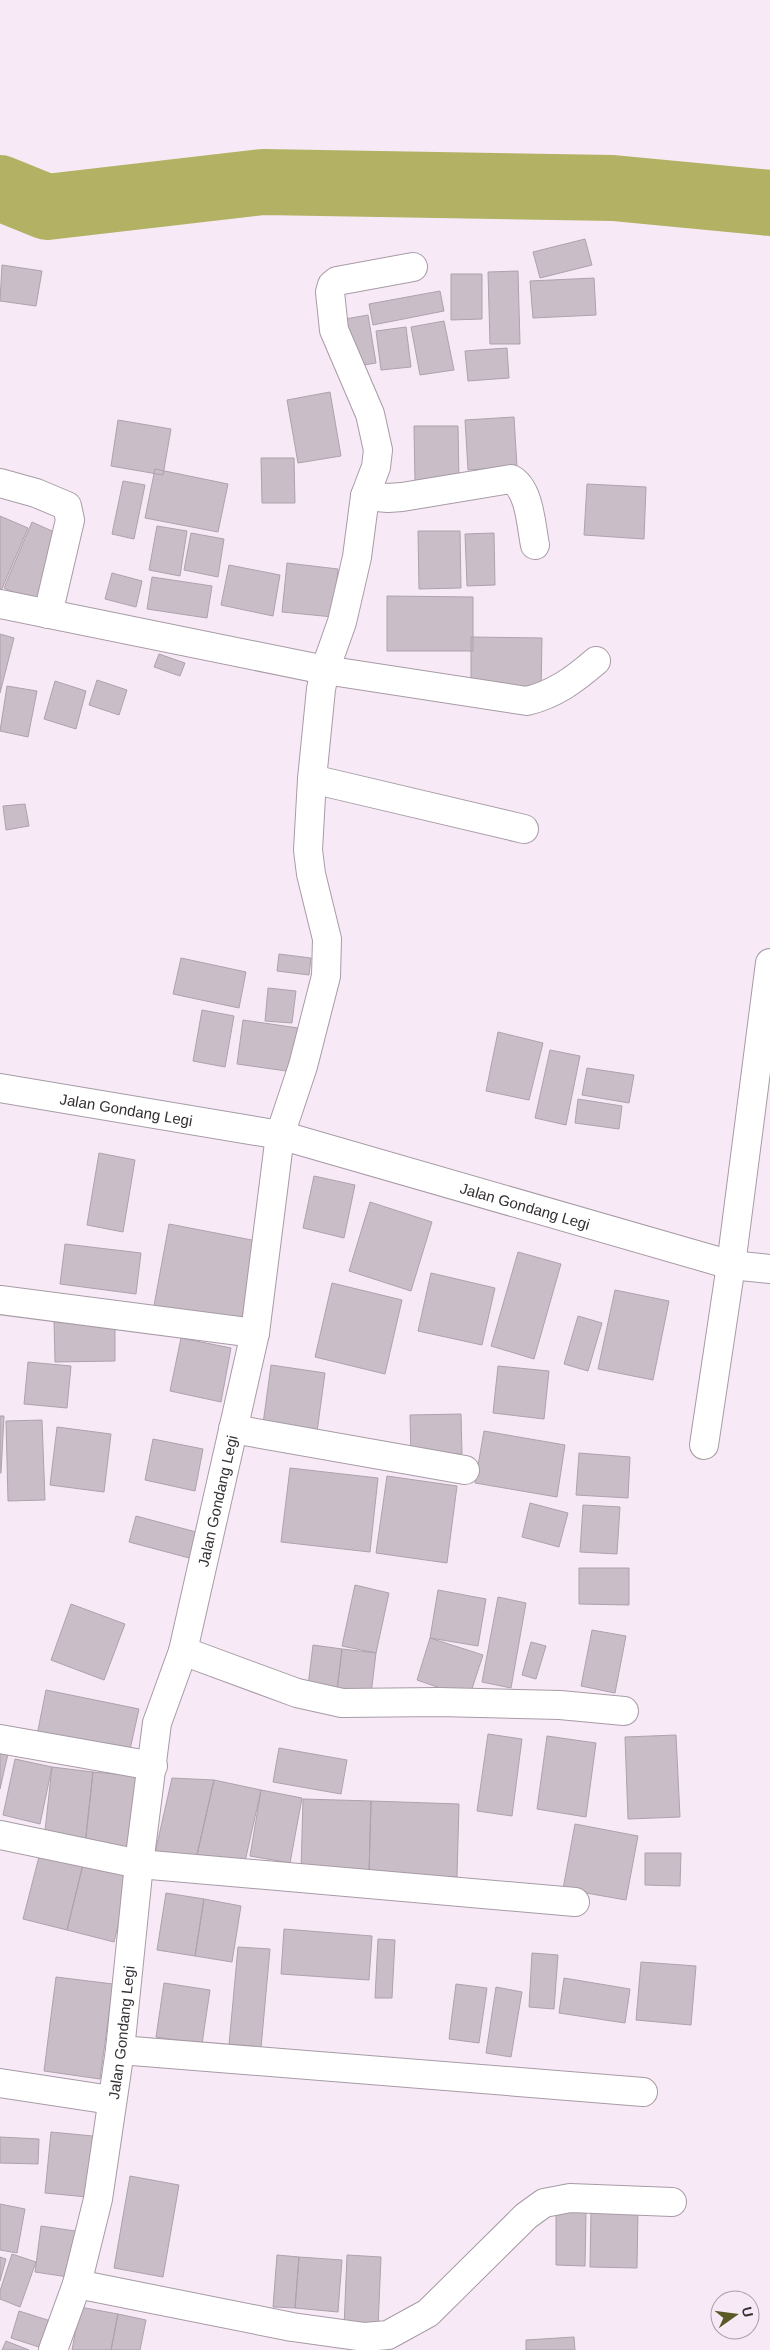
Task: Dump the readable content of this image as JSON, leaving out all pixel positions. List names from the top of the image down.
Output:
{
  "streets": {
    "street": ["Jalan Gondang Legi"]
  },
  "north": "right"
}
